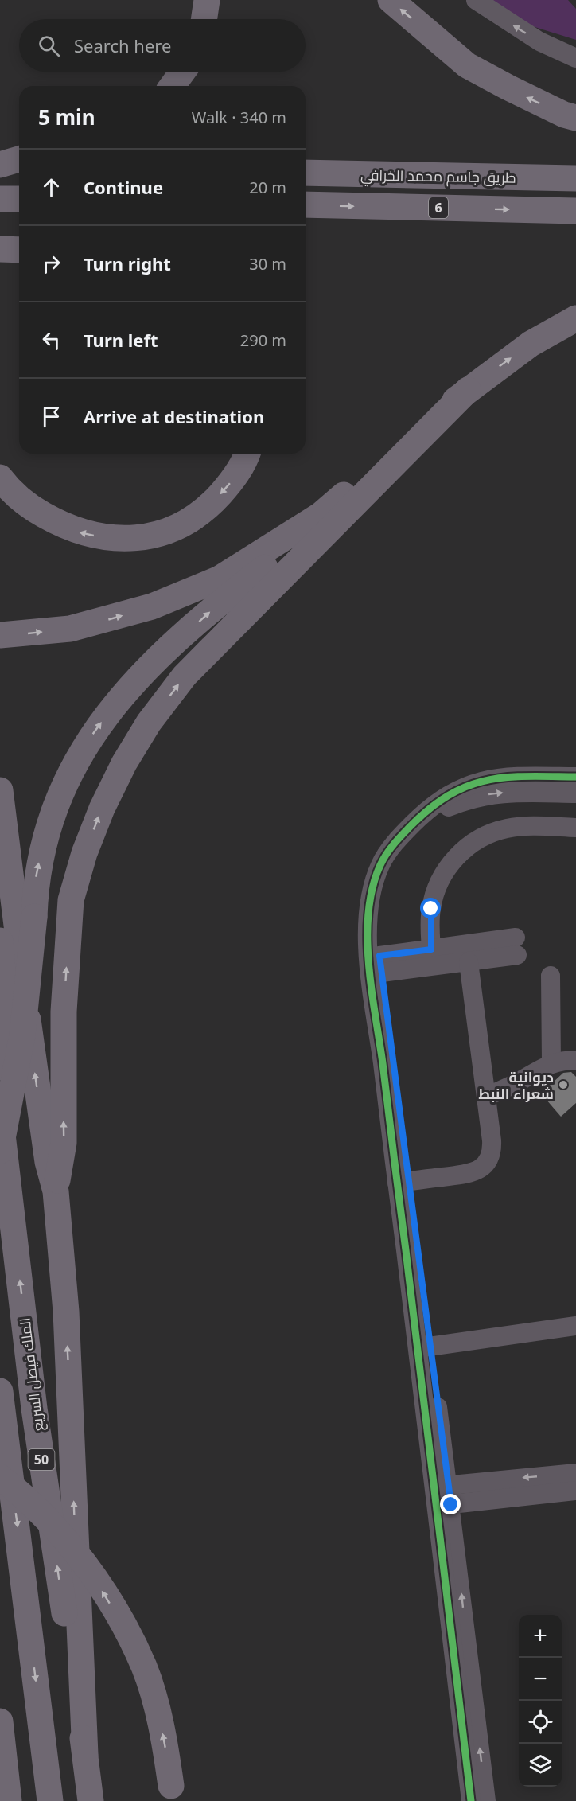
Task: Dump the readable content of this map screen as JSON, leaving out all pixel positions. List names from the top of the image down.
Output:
{
  "streets": {
    "highway": [
      "طريق جاسم محمد الخرافي",
      "6",
      "الملك فيصل السريع",
      "50"
    ]
  },
  "places": ["ديوانية شعراء النبط"],
  "page": {
    "search": "Search here",
    "heading": ["5 min", "Walk · 340 m"],
    "list": [
      ["Continue", "20 m"],
      ["Turn right", "30 m"],
      ["Turn left", "290 m"],
      "Arrive at destination"
    ],
    "map_buttons": ["+", "−"]
  }
}
